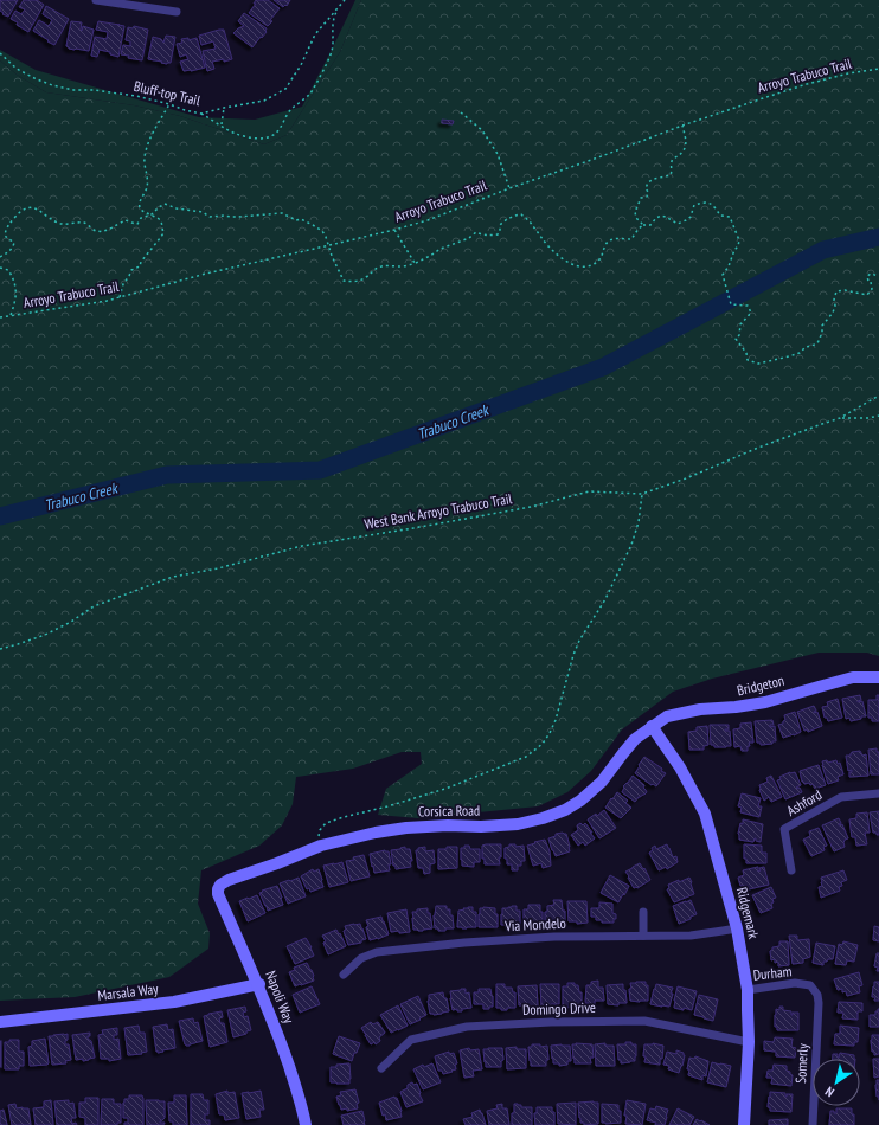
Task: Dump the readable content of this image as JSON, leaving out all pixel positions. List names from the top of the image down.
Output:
{
  "streets": {
    "street": [
      "Bridgeton",
      "Ashford",
      "Corsica Road",
      "Ridgemark",
      "Via Mondelo",
      "Durham",
      "Marsala Way",
      "Napoli Way",
      "Domingo Drive",
      "Somerly"
    ],
    "path": ["Arroyo Trabuco Trail", "Bluff-top Trail", "West Bank Arroyo Trabuco Trail"]
  },
  "crossings": [
    ["Bridgeton", "Corsica Road"],
    ["Bridgeton", "Ridgemark"],
    ["Corsica Road", "Ridgemark"],
    ["Corsica Road", "Napoli Way"],
    ["Ridgemark", "Via Mondelo"],
    ["Ridgemark", "Durham"],
    ["Ridgemark", "Domingo Drive"],
    ["Durham", "Somerly"],
    ["Marsala Way", "Napoli Way"]
  ],
  "water": ["Trabuco Creek"],
  "north": "bottom left"
}
